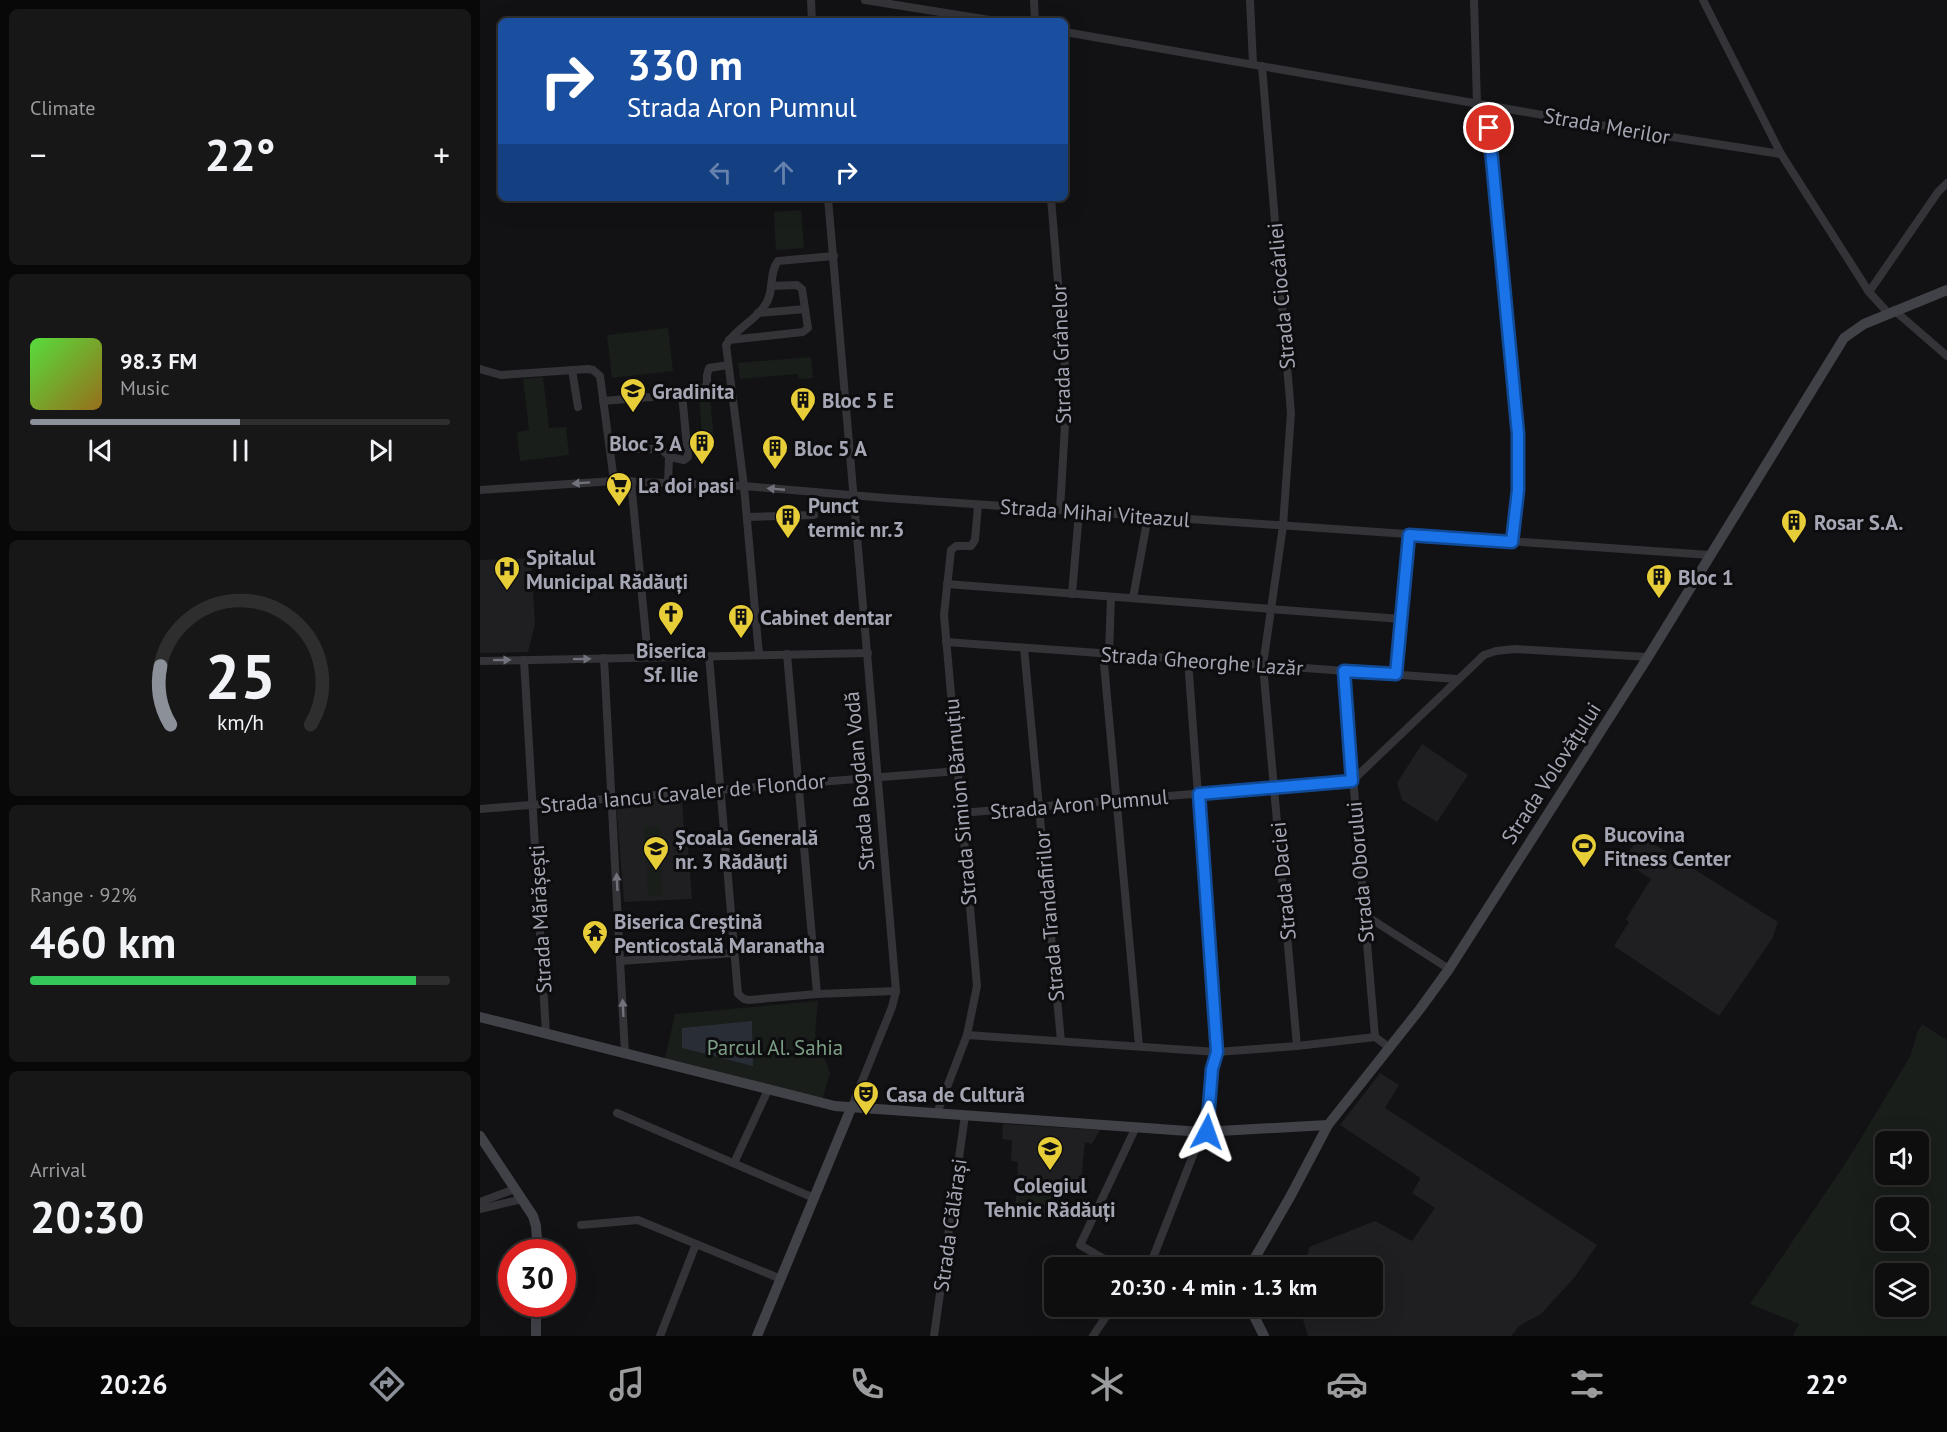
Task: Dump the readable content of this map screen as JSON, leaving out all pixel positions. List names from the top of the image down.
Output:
{
  "streets": {
    "main road": ["Strada Volovățului", "Strada Bogdan Vodă"],
    "street": [
      "Strada Merilor",
      "Strada Ciocârliei",
      "Strada Grânelor",
      "Strada Mihai Viteazul",
      "Strada Gheorghe Lazăr",
      "Strada Iancu Cavaler de Flondor",
      "Strada Simion Bărnuțiu",
      "Strada Aron Pumnul",
      "Strada Oborului",
      "Strada Daciei",
      "Strada Trandafirilor",
      "Strada Mărășești",
      "Strada Călărași"
    ]
  },
  "crossings": [
    ["Strada Merilor", "Strada Ciocârliei"],
    ["Strada Ciocârliei", "Strada Mihai Viteazul"],
    ["Strada Ciocârliei", "Strada Daciei"],
    ["Strada Grânelor", "Strada Mihai Viteazul"],
    ["Strada Mihai Viteazul", "Strada Volovățului"],
    ["Strada Mihai Viteazul", "Strada Bogdan Vodă"],
    ["Strada Mihai Viteazul", "Strada Simion Bărnuțiu"],
    ["Strada Gheorghe Lazăr", "Strada Simion Bărnuțiu"],
    ["Strada Gheorghe Lazăr", "Strada Oborului"],
    ["Strada Gheorghe Lazăr", "Strada Daciei"],
    ["Strada Gheorghe Lazăr", "Strada Trandafirilor"],
    ["Strada Bogdan Vodă", "Strada Iancu Cavaler de Flondor"],
    ["Strada Iancu Cavaler de Flondor", "Strada Simion Bărnuțiu"],
    ["Strada Iancu Cavaler de Flondor", "Strada Mărășești"],
    ["Strada Simion Bărnuțiu", "Strada Aron Pumnul"],
    ["Strada Aron Pumnul", "Strada Oborului"],
    ["Strada Aron Pumnul", "Strada Daciei"],
    ["Strada Aron Pumnul", "Strada Trandafirilor"]
  ],
  "parks": ["Parcul Al. Sahia"],
  "places": {
    "school or university": ["Gradinita", "Școala Generală nr. 3 Rădăuți", "Colegiul Tehnic Rădăuți"],
    "building": [
      "Bloc 5 E",
      "Bloc 3 A",
      "Bloc 5 A",
      "Punct termic nr.3",
      "Rosar S.A.",
      "Bloc 1",
      "Cabinet dentar"
    ],
    "supermarket": ["La doi pasi"],
    "hospital": ["Spitalul Municipal Rădăuți"],
    "church": ["Biserica Sf. Ilie"],
    "sports": ["Bucovina Fitness Center"],
    "temple": ["Biserica Creștină Penticostală Maranatha"],
    "theatre": ["Casa de Cultură"]
  },
  "page": {
    "tile": [
      "Climate",
      ["Range · 92%", "460 km"],
      ["Arrival", "20:30"]
    ],
    "turn": ["330 m", "Strada Aron Pumnul"],
    "heat": ["−", "22°", "+"],
    "song": ["98.3 FM", "Music"],
    "limit": "30",
    "trip": "20:30 · 4 min · 1.3 km",
    "tabs": ["20:26", "22°"],
    "gauge": ["25", "km/h"]
  }
}
